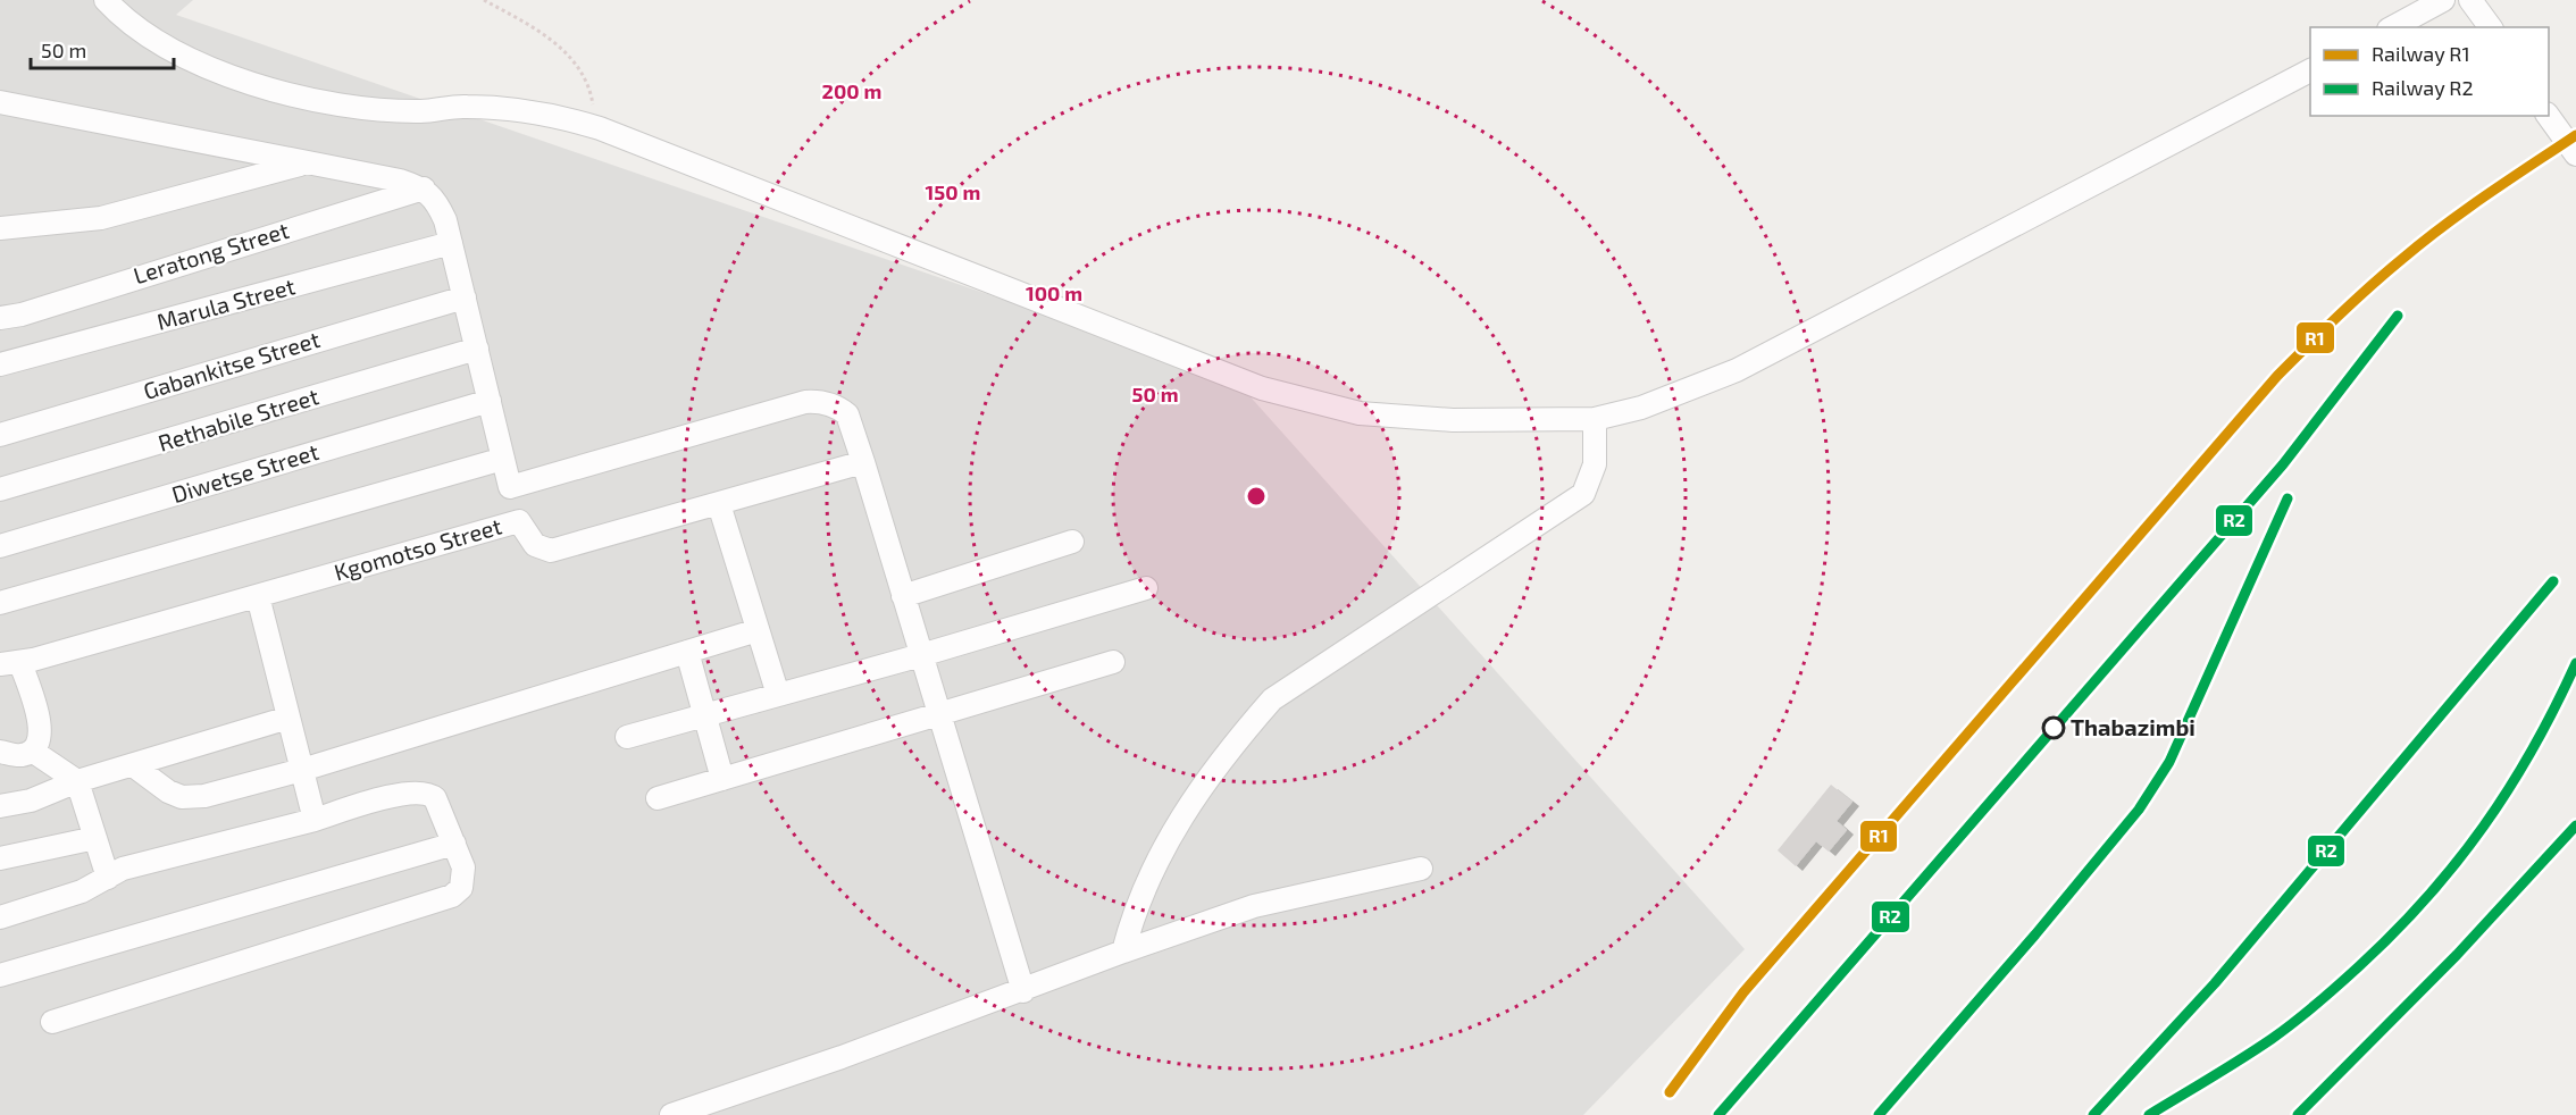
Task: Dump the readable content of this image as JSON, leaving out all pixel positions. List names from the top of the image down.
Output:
{
  "streets": {
    "street": [
      "Leratong Street",
      "Marula Street",
      "Gabankitse Street",
      "Rethabile Street",
      "Diwetse Street",
      "Kgomotso Street"
    ]
  },
  "places": ["Thabazimbi"],
  "lines": ["rail line R1", "rail line R2"],
  "legend": ["Railway R1", "Railway R2"],
  "scale_bar": "50 m",
  "rings": [
    "200 m",
    "150 m",
    "100 m",
    "50 m"
  ]
}
